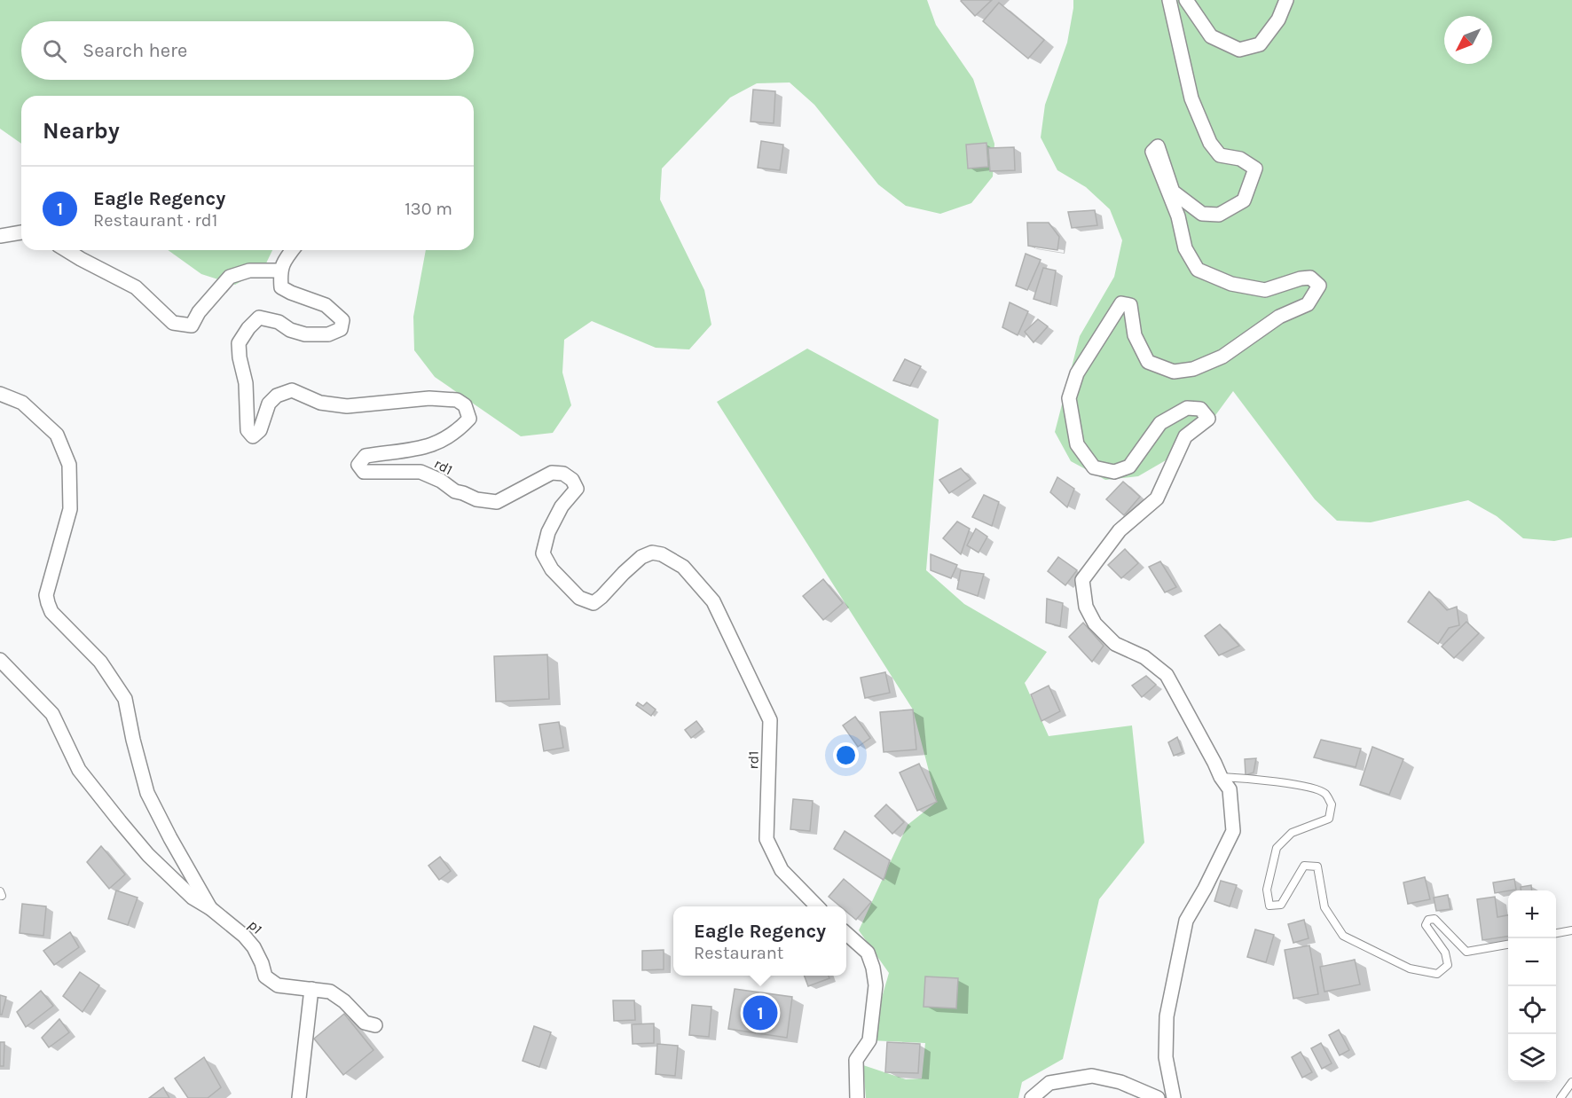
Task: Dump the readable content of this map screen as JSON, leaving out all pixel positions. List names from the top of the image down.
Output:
{
  "streets": {
    "street": ["rd1", "p1"]
  },
  "north": "bottom left",
  "page": {
    "search": "Search here",
    "heading": "Nearby",
    "list": [
      {
        "mark": "1",
        "name": "Eagle Regency",
        "note": "Restaurant · rd1",
        "value": "130 m"
      }
    ],
    "map_buttons": ["+", "−"],
    "popup": ["Eagle Regency", "Restaurant"],
    "pins": "1"
  }
}
